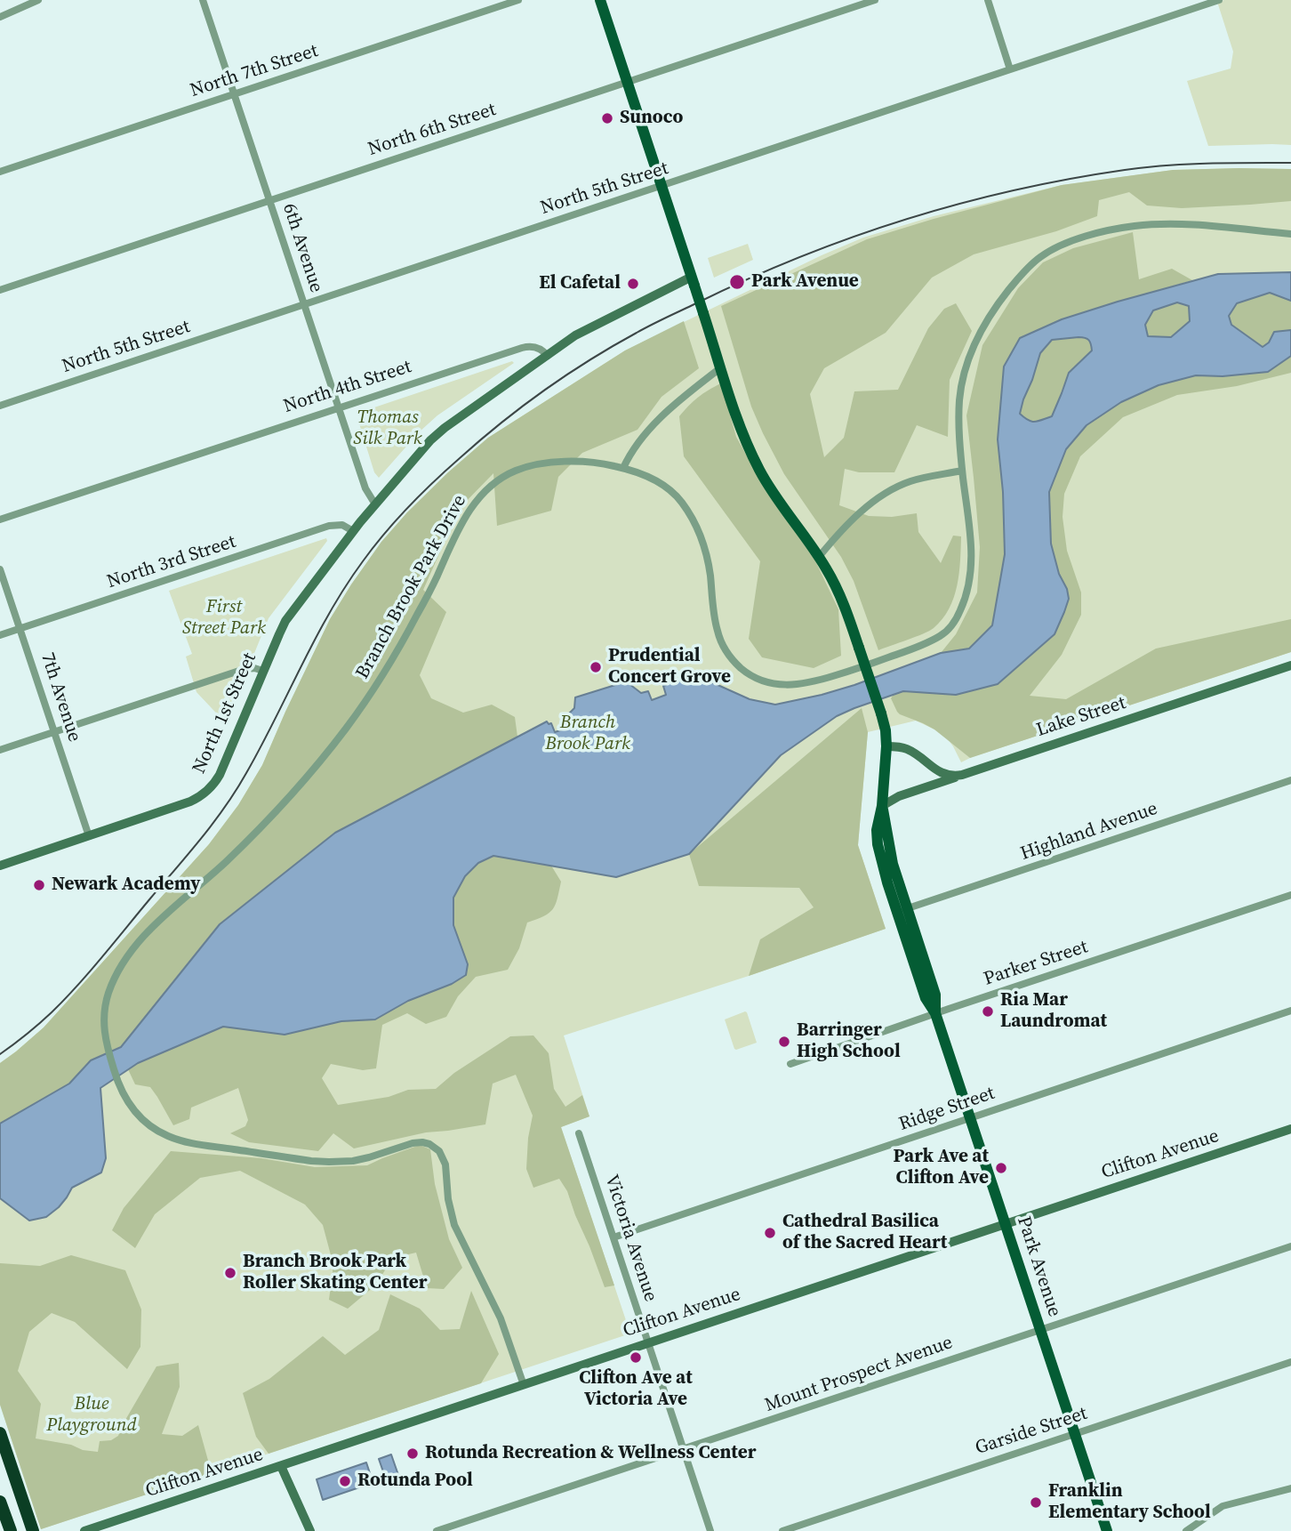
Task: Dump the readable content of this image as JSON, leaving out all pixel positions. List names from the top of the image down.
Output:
{
  "streets": {
    "main road": [
      "North 1st Street",
      "Lake Street",
      "Clifton Avenue",
      "Park Avenue"
    ],
    "street": [
      "North 7th Street",
      "North 6th Street",
      "North 5th Street",
      "6th Avenue",
      "North 4th Street",
      "North 3rd Street",
      "Branch Brook Park Drive",
      "7th Avenue",
      "Highland Avenue",
      "Parker Street",
      "Ridge Street",
      "Victoria Avenue",
      "Mount Prospect Avenue",
      "Garside Street"
    ]
  },
  "crossings": [
    ["North 7th Street", "6th Avenue"],
    ["North 6th Street", "6th Avenue"],
    ["North 6th Street", "Park Avenue"],
    ["North 5th Street", "6th Avenue"],
    ["North 5th Street", "Park Avenue"],
    ["6th Avenue", "North 4th Street"],
    ["6th Avenue", "North 1st Street"],
    ["North 4th Street", "North 1st Street"],
    ["North 3rd Street", "7th Avenue"],
    ["North 3rd Street", "North 1st Street"],
    ["Branch Brook Park Drive", "Clifton Avenue"],
    ["7th Avenue", "North 1st Street"],
    ["Lake Street", "Park Avenue"],
    ["Highland Avenue", "Park Avenue"],
    ["Parker Street", "Park Avenue"],
    ["Ridge Street", "Victoria Avenue"],
    ["Ridge Street", "Park Avenue"],
    ["Clifton Avenue", "Victoria Avenue"],
    ["Clifton Avenue", "Park Avenue"],
    ["Victoria Avenue", "Mount Prospect Avenue"],
    ["Park Avenue", "Mount Prospect Avenue"],
    ["Park Avenue", "Garside Street"]
  ],
  "parks": [
    "Thomas Silk Park",
    "First Street Park",
    "Branch Brook Park",
    "Blue Playground"
  ],
  "places": [
    "Sunoco",
    "Park Avenue",
    "El Cafetal",
    "Prudential Concert Grove",
    "Newark Academy",
    "Ria Mar Laundromat",
    "Barringer High School",
    "Park Ave at Clifton Ave",
    "Cathedral Basilica of the Sacred Heart",
    "Branch Brook Park Roller Skating Center",
    "Clifton Ave at Victoria Ave",
    "Rotunda Recreation & Wellness Center",
    "Rotunda Pool",
    "Franklin Elementary School"
  ]
}
